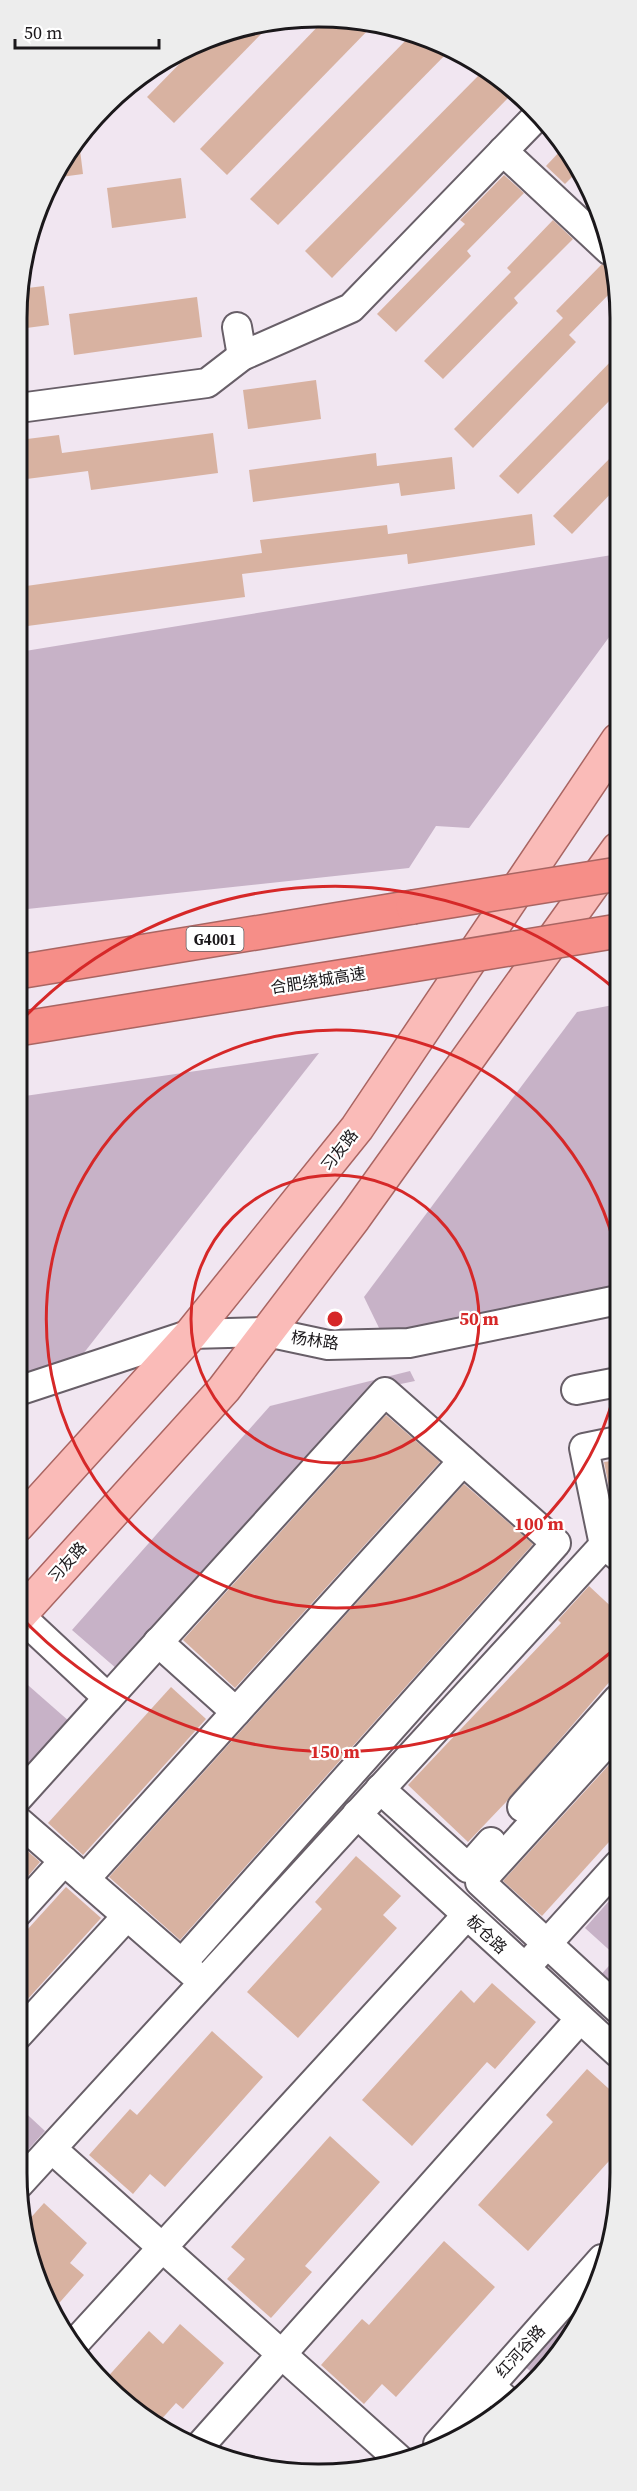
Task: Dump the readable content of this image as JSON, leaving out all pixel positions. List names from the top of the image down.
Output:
{
  "streets": {
    "highway": ["G4001", "合肥绕城高速"],
    "main road": ["习友路"],
    "street": ["杨林路", "板仓路", "红河谷路"]
  },
  "crossings": [
    ["习友路", "杨林路"]
  ],
  "scale_bar": "50 m",
  "rings": ["50 m", "100 m", "150 m"]
}
